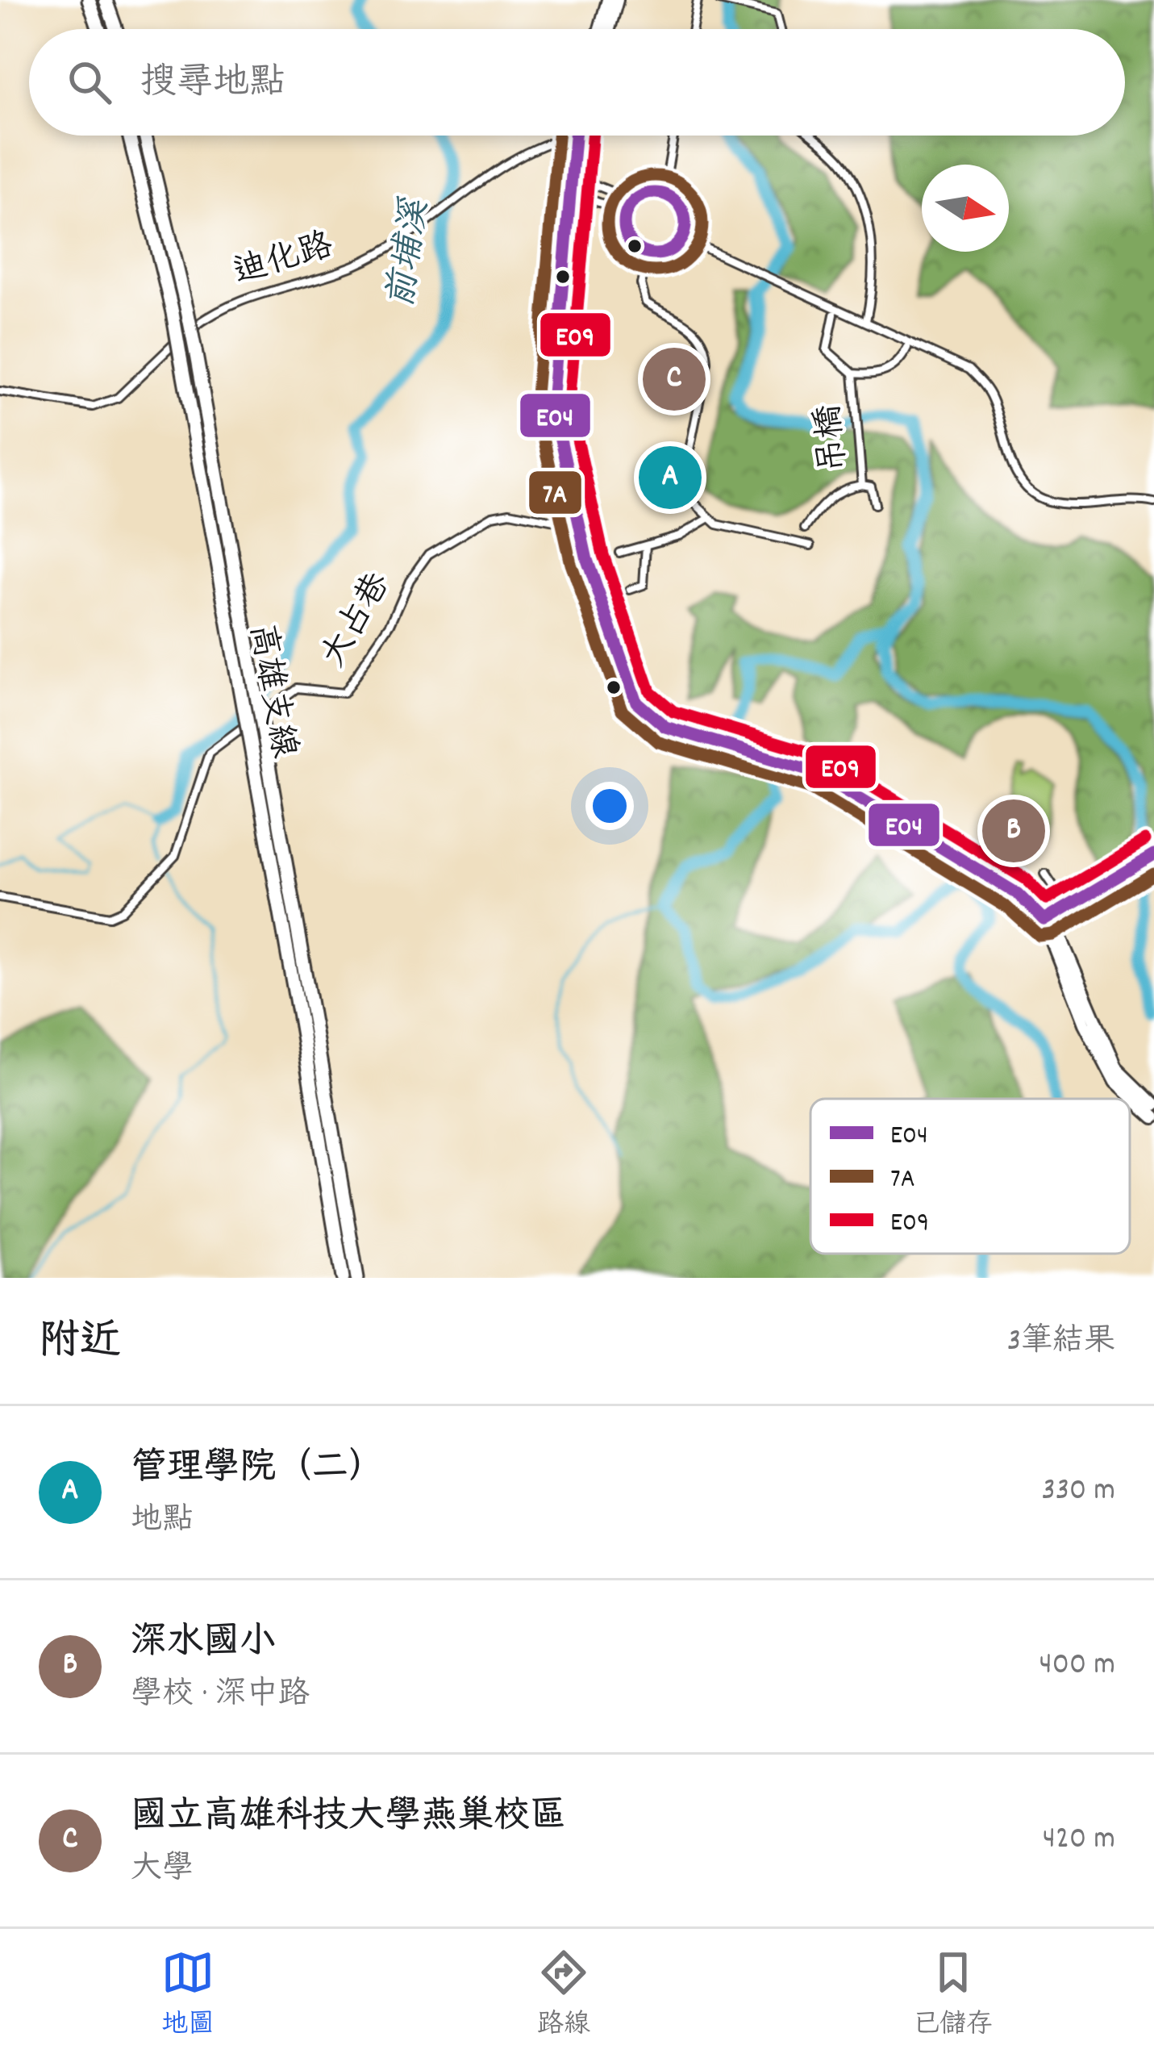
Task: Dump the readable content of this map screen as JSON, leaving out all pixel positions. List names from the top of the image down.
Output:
{
  "streets": {
    "highway": ["高雄支線"],
    "street": ["迪化路", "吊橋", "大占巷"]
  },
  "water": ["前埔溪"],
  "lines": ["transit line E04", "transit line 7A", "transit line E09"],
  "legend": ["E04", "7A", "E09"],
  "north": "right",
  "page": {
    "search": "搜尋地點",
    "pins": ["C", "A", "B"],
    "heading": ["附近", "3筆結果"],
    "list": [
      {
        "mark": "A",
        "name": "管理學院（二）",
        "note": "地點",
        "value": "330 m"
      },
      {
        "mark": "B",
        "name": "深水國小",
        "note": "學校 · 深中路",
        "value": "400 m"
      },
      {
        "mark": "C",
        "name": "國立高雄科技大學燕巢校區",
        "note": "大學",
        "value": "420 m"
      }
    ],
    "nav": ["地圖", "路線", "已儲存"]
  }
}
